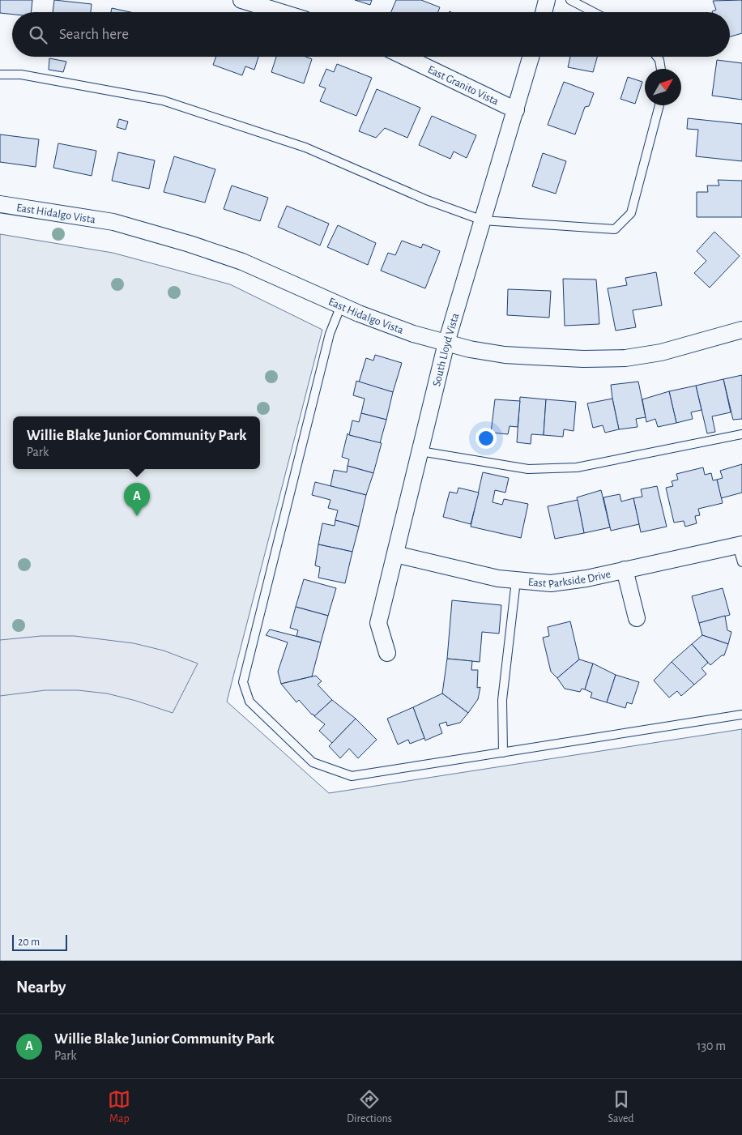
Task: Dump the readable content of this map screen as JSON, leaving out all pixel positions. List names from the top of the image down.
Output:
{
  "streets": {
    "street": [
      "East Granito Vista",
      "East Hidalgo Vista",
      "South Lloyd Vista",
      "East Parkside Drive"
    ]
  },
  "crossings": [
    ["East Granito Vista", "South Lloyd Vista"],
    ["East Hidalgo Vista", "South Lloyd Vista"],
    ["South Lloyd Vista", "East Parkside Drive"]
  ],
  "scale_bar": "20 m",
  "north": "top right",
  "page": {
    "search": "Search here",
    "popup": ["Willie Blake Junior Community Park", "Park"],
    "pins": "A",
    "scale": "20 m",
    "heading": "Nearby",
    "list": [
      {
        "mark": "A",
        "name": "Willie Blake Junior Community Park",
        "note": "Park",
        "value": "130 m"
      }
    ],
    "nav": ["Map", "Directions", "Saved"]
  }
}
